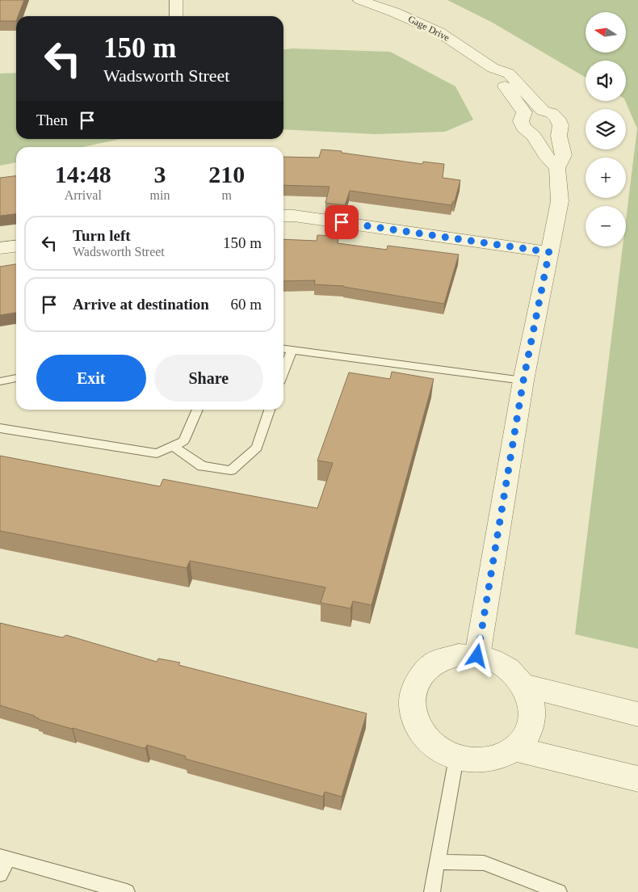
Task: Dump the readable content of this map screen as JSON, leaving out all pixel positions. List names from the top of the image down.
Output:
{
  "streets": {
    "street": ["Gage Drive"]
  },
  "north": "left",
  "page": {
    "map_buttons": ["+", "−"],
    "turn": ["150 m", "Wadsworth Street"],
    "then": "Then",
    "eta": [
      "14:48",
      "Arrival",
      "3",
      "min",
      "210",
      "m"
    ],
    "list": [
      {
        "name": "Turn left",
        "note": "Wadsworth Street",
        "value": "150 m"
      },
      {
        "name": "Arrive at destination",
        "value": "60 m"
      }
    ],
    "buttons": ["Exit", "Share"]
  }
}
